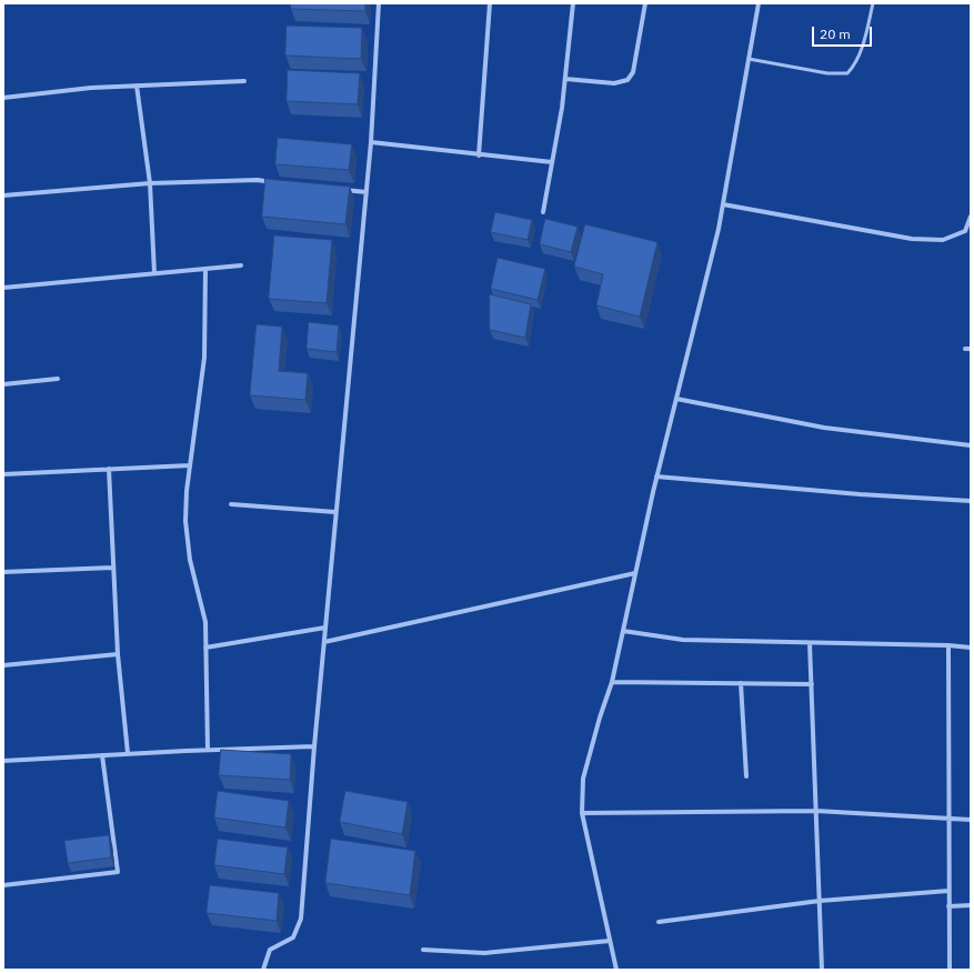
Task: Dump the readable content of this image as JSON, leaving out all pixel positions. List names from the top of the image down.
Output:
{
  "scale_bar": "20 m"
}
